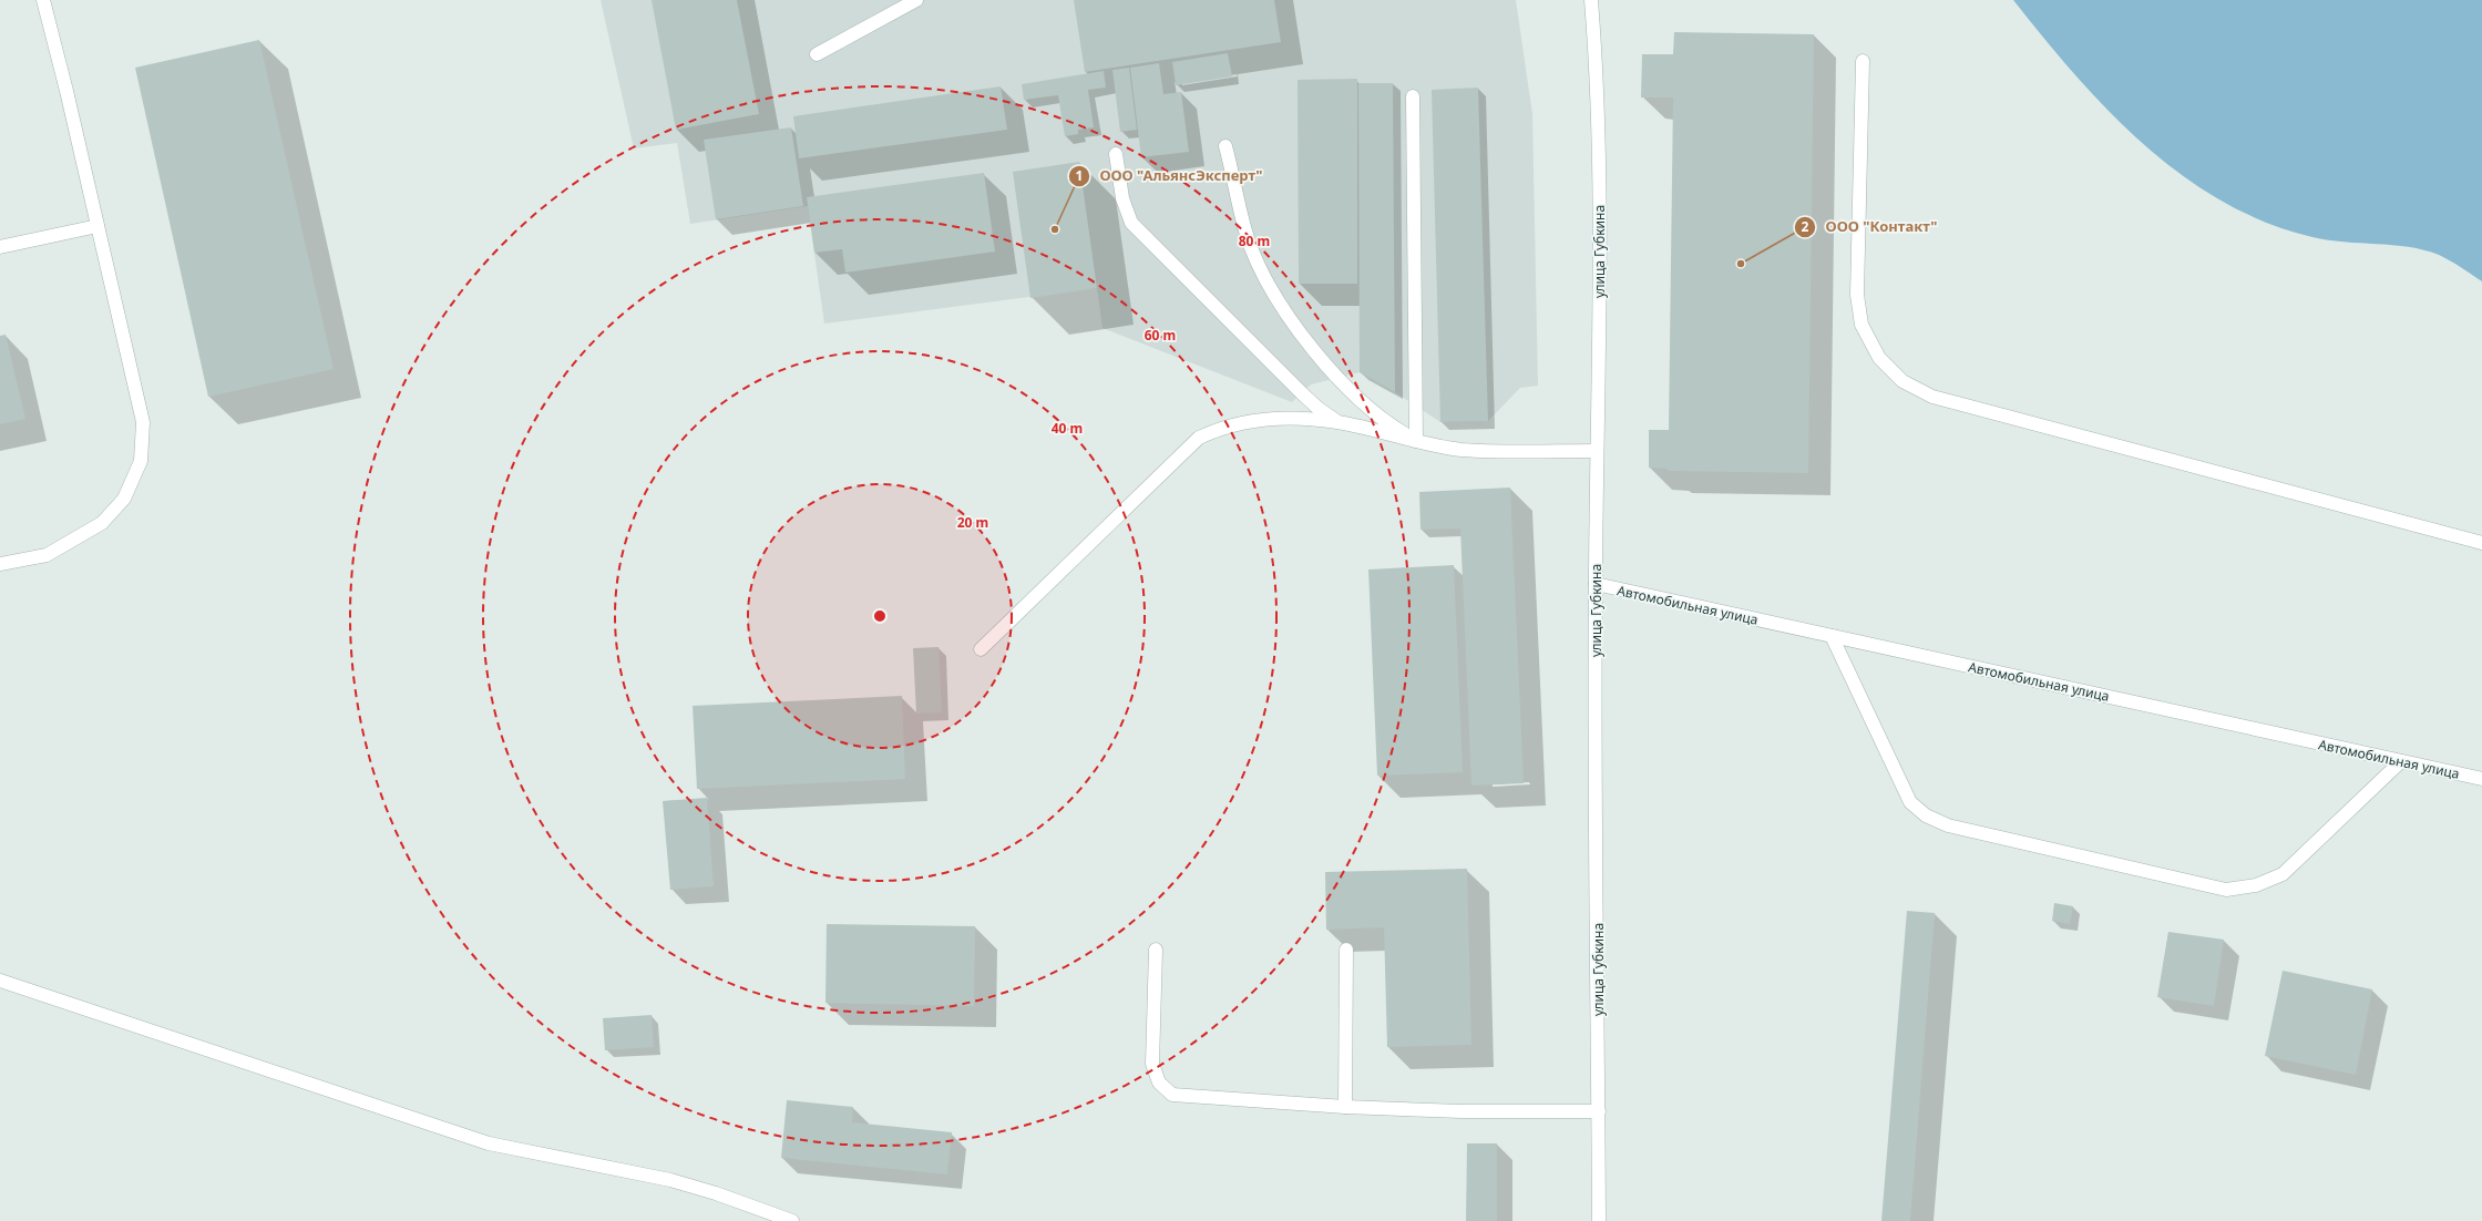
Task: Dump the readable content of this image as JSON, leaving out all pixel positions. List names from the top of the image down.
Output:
{
  "streets": {
    "street": ["улица Губкина", "Автомобильная улица"]
  },
  "crossings": [
    ["улица Губкина", "Автомобильная улица"]
  ],
  "places": ["ООО \"АльянсЭксперт\"", "ООО \"Контакт\""],
  "rings": [
    "80 m",
    "60 m",
    "40 m",
    "20 m"
  ]
}
